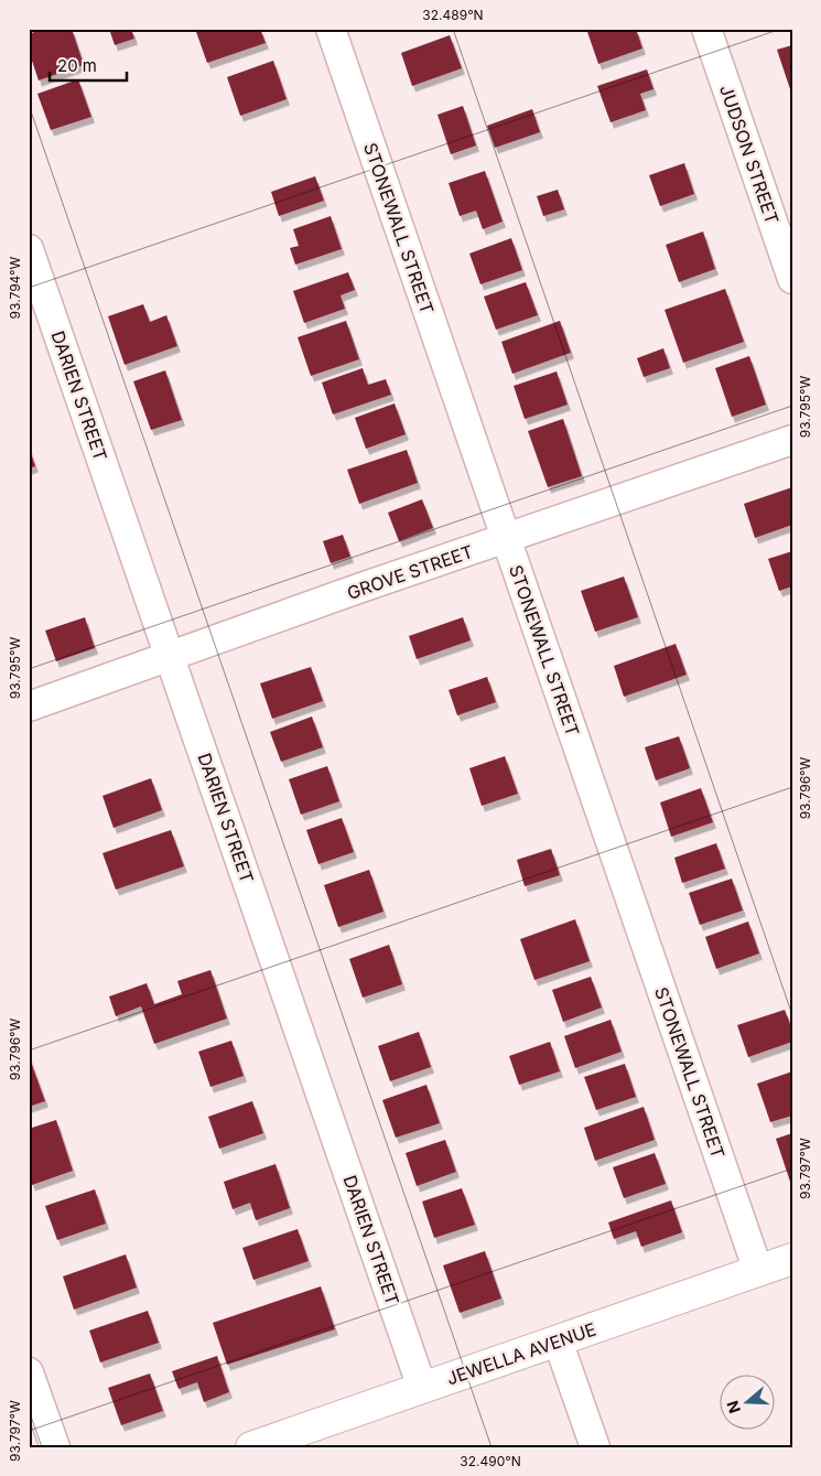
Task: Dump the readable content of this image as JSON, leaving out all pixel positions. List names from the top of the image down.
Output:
{
  "streets": {
    "main road": ["JEWELLA AVENUE"],
    "street": [
      "JUDSON STREET",
      "STONEWALL STREET",
      "DARIEN STREET",
      "GROVE STREET"
    ]
  },
  "crossings": [
    ["STONEWALL STREET", "GROVE STREET"],
    ["STONEWALL STREET", "JEWELLA AVENUE"],
    ["DARIEN STREET", "GROVE STREET"],
    ["DARIEN STREET", "JEWELLA AVENUE"]
  ],
  "scale_bar": "20 m",
  "north": "left",
  "coordinates": [
    "32.489°N",
    "93.794°W",
    "93.795°W",
    "93.796°W",
    "93.797°W",
    "32.490°N"
  ]
}
